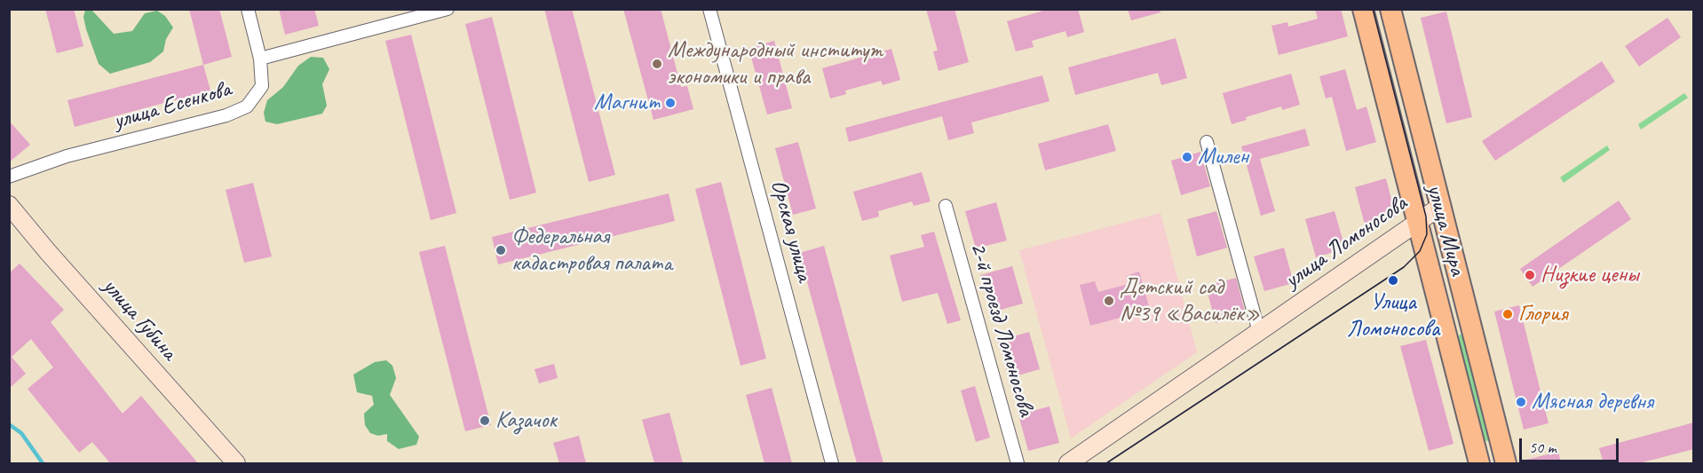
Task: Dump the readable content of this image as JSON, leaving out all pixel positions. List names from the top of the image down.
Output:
{
  "streets": {
    "main road": ["улица Мира"],
    "street": [
      "улица Есенкова",
      "Орская улица",
      "улица Ломоносова",
      "улица Губина",
      "2-й проезд Ломоносова"
    ]
  },
  "crossings": [
    ["улица Мира", "улица Ломоносова"]
  ],
  "places": [
    "Международный институт экономики и права",
    "Магнит",
    "Милен",
    "Федеральная кадастровая палата",
    "Низкие цены",
    "Улица Ломоносова",
    "Детский сад №39 «Василёк»",
    "Глория",
    "Мясная деревня",
    "Казачок"
  ],
  "scale_bar": "50 m"
}
